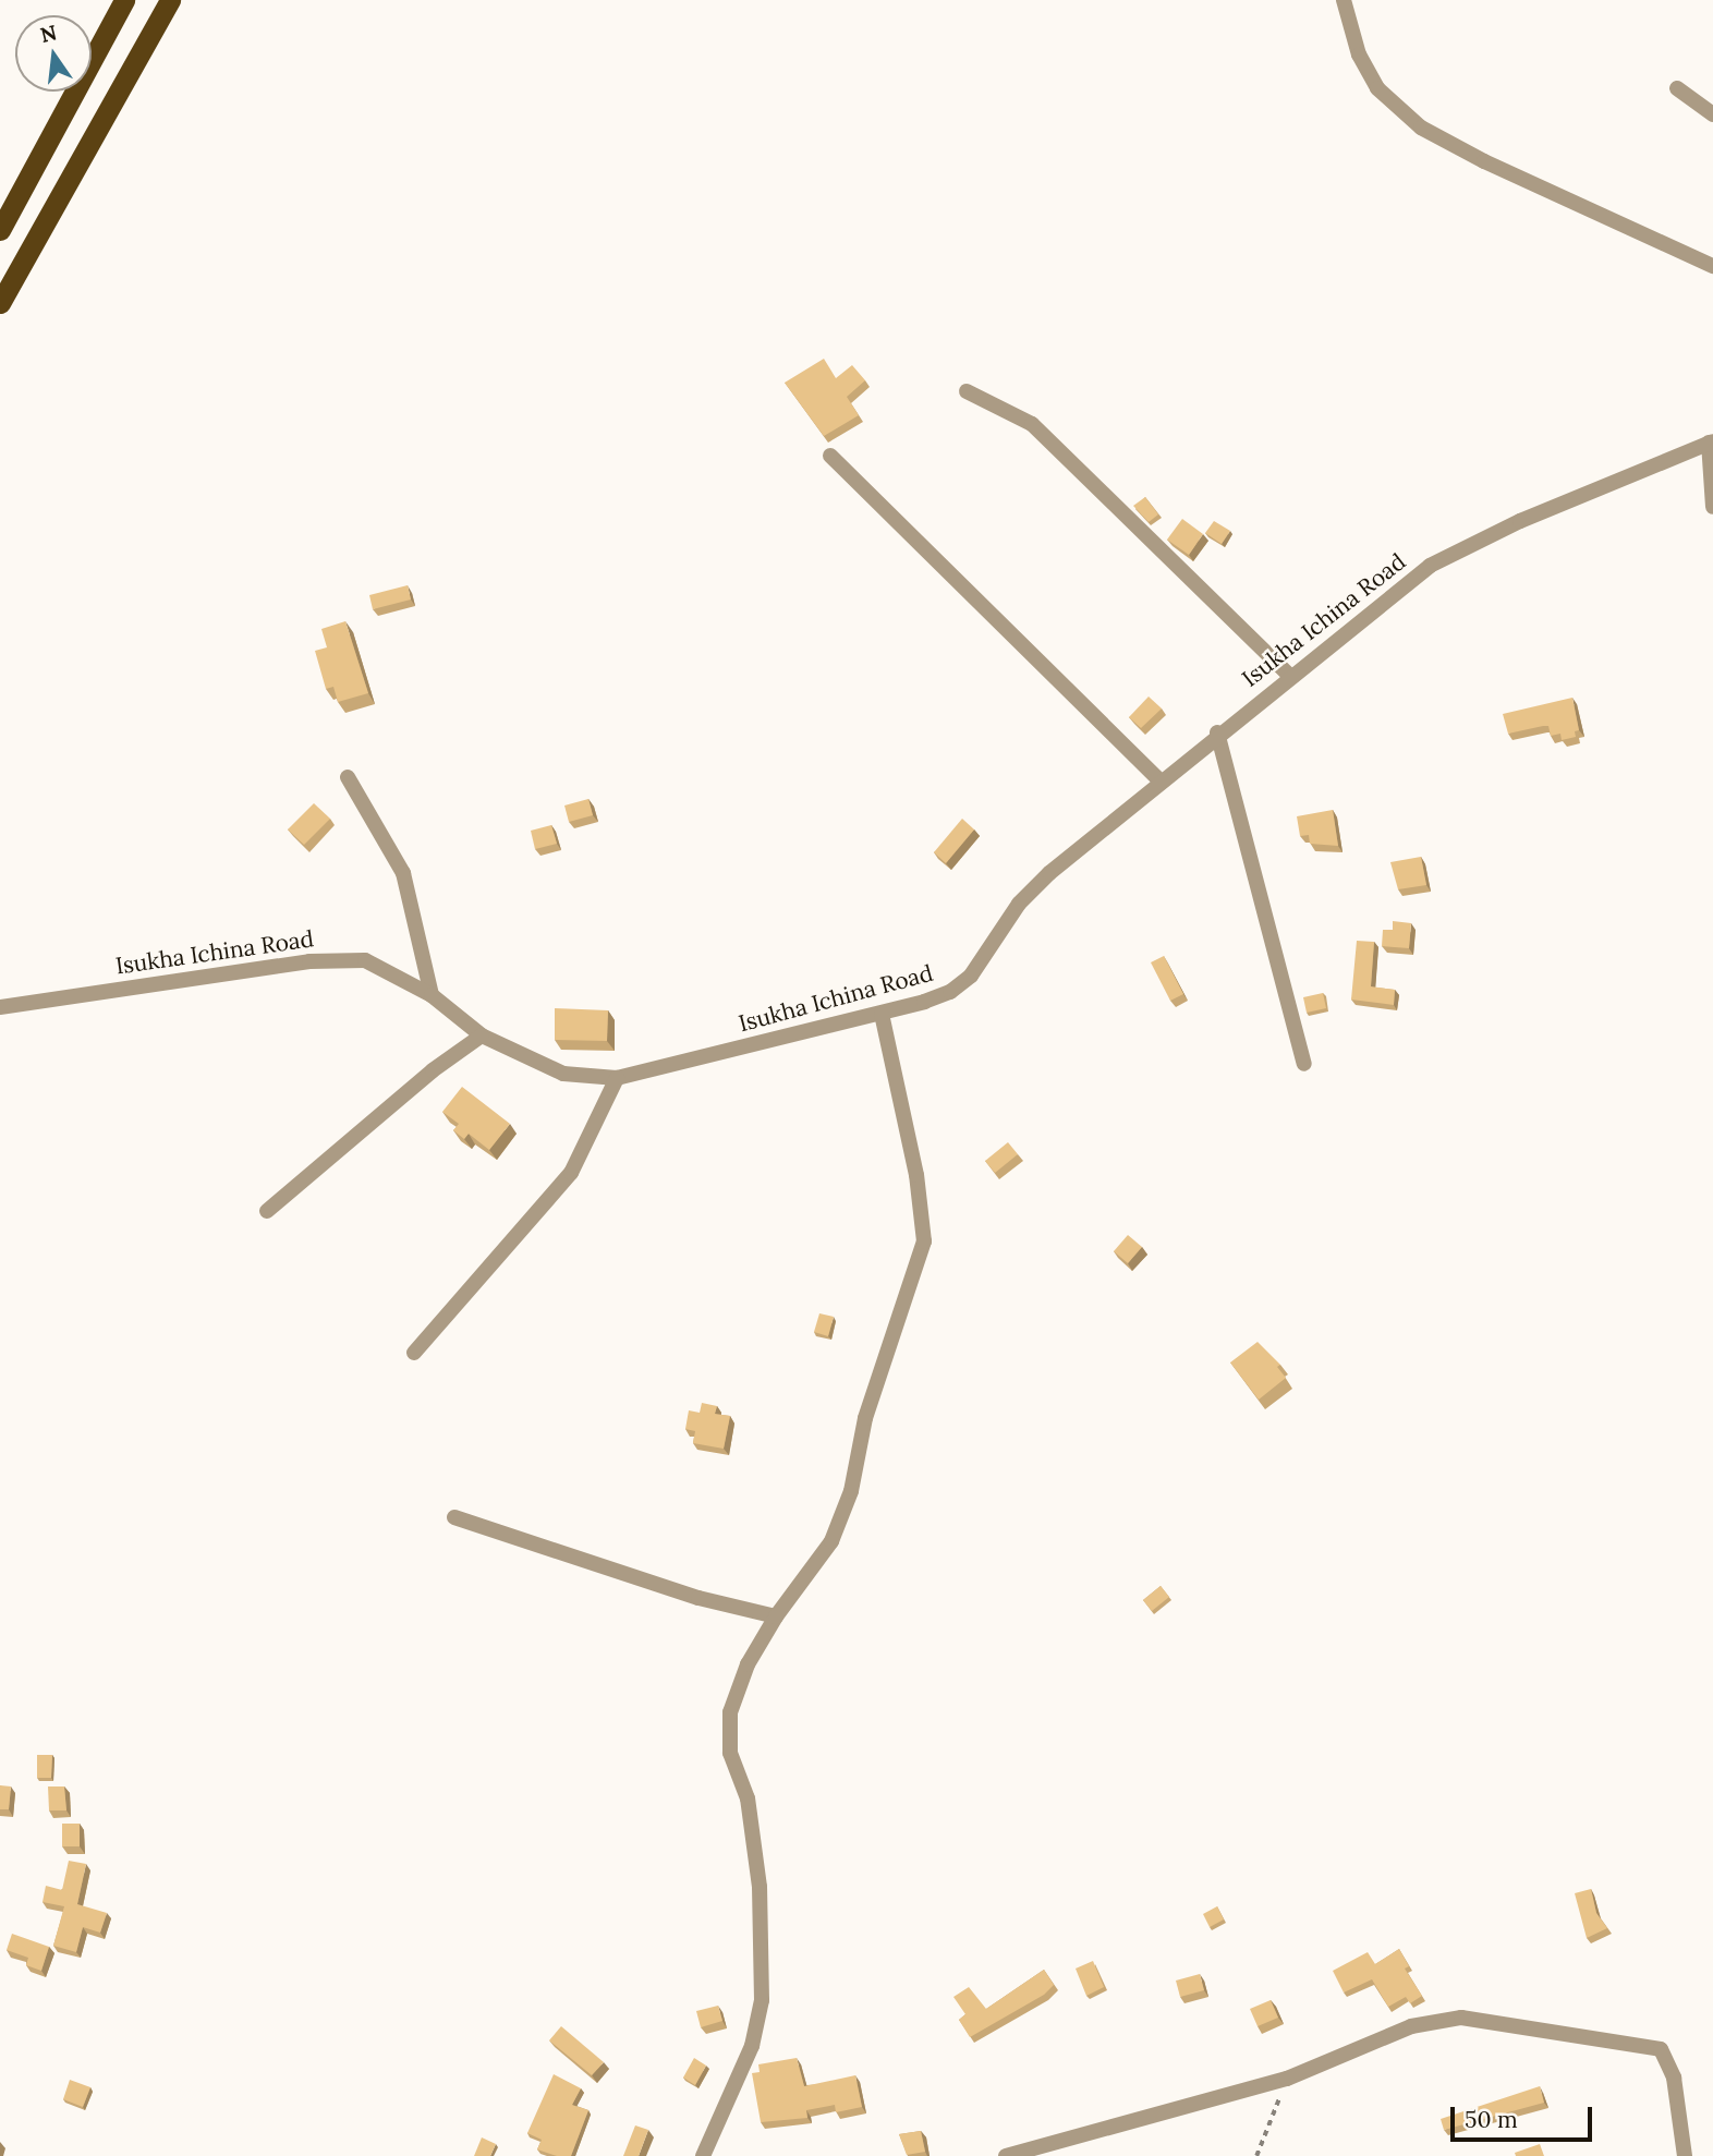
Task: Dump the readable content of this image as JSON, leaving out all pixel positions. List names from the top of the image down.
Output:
{
  "streets": {
    "street": ["Isukha Ichina Road"]
  },
  "scale_bar": "50 m",
  "north": "top"
}
